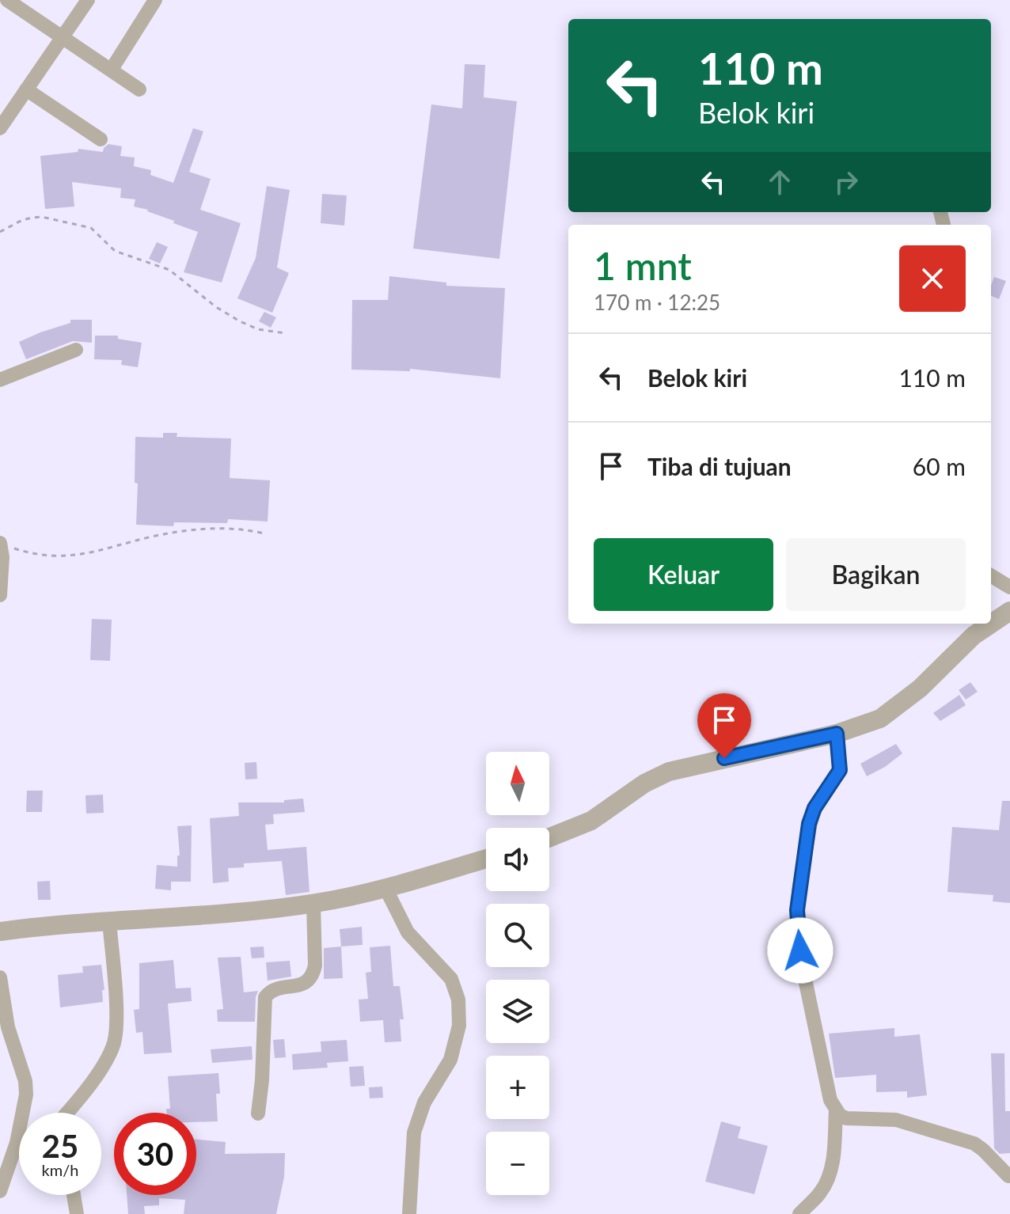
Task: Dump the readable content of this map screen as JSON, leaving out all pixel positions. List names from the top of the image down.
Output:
{
  "north": "top",
  "page": {
    "turn": ["110 m", "Belok kiri"],
    "heading": ["1 mnt", "170 m · 12:25"],
    "list": [
      {
        "name": "Belok kiri",
        "value": "110 m"
      },
      {
        "name": "Tiba di tujuan",
        "value": "60 m"
      }
    ],
    "buttons": ["Keluar", "Bagikan"],
    "map_buttons": ["+", "−"],
    "speed": "25 km/h",
    "limit": "30"
  }
}
